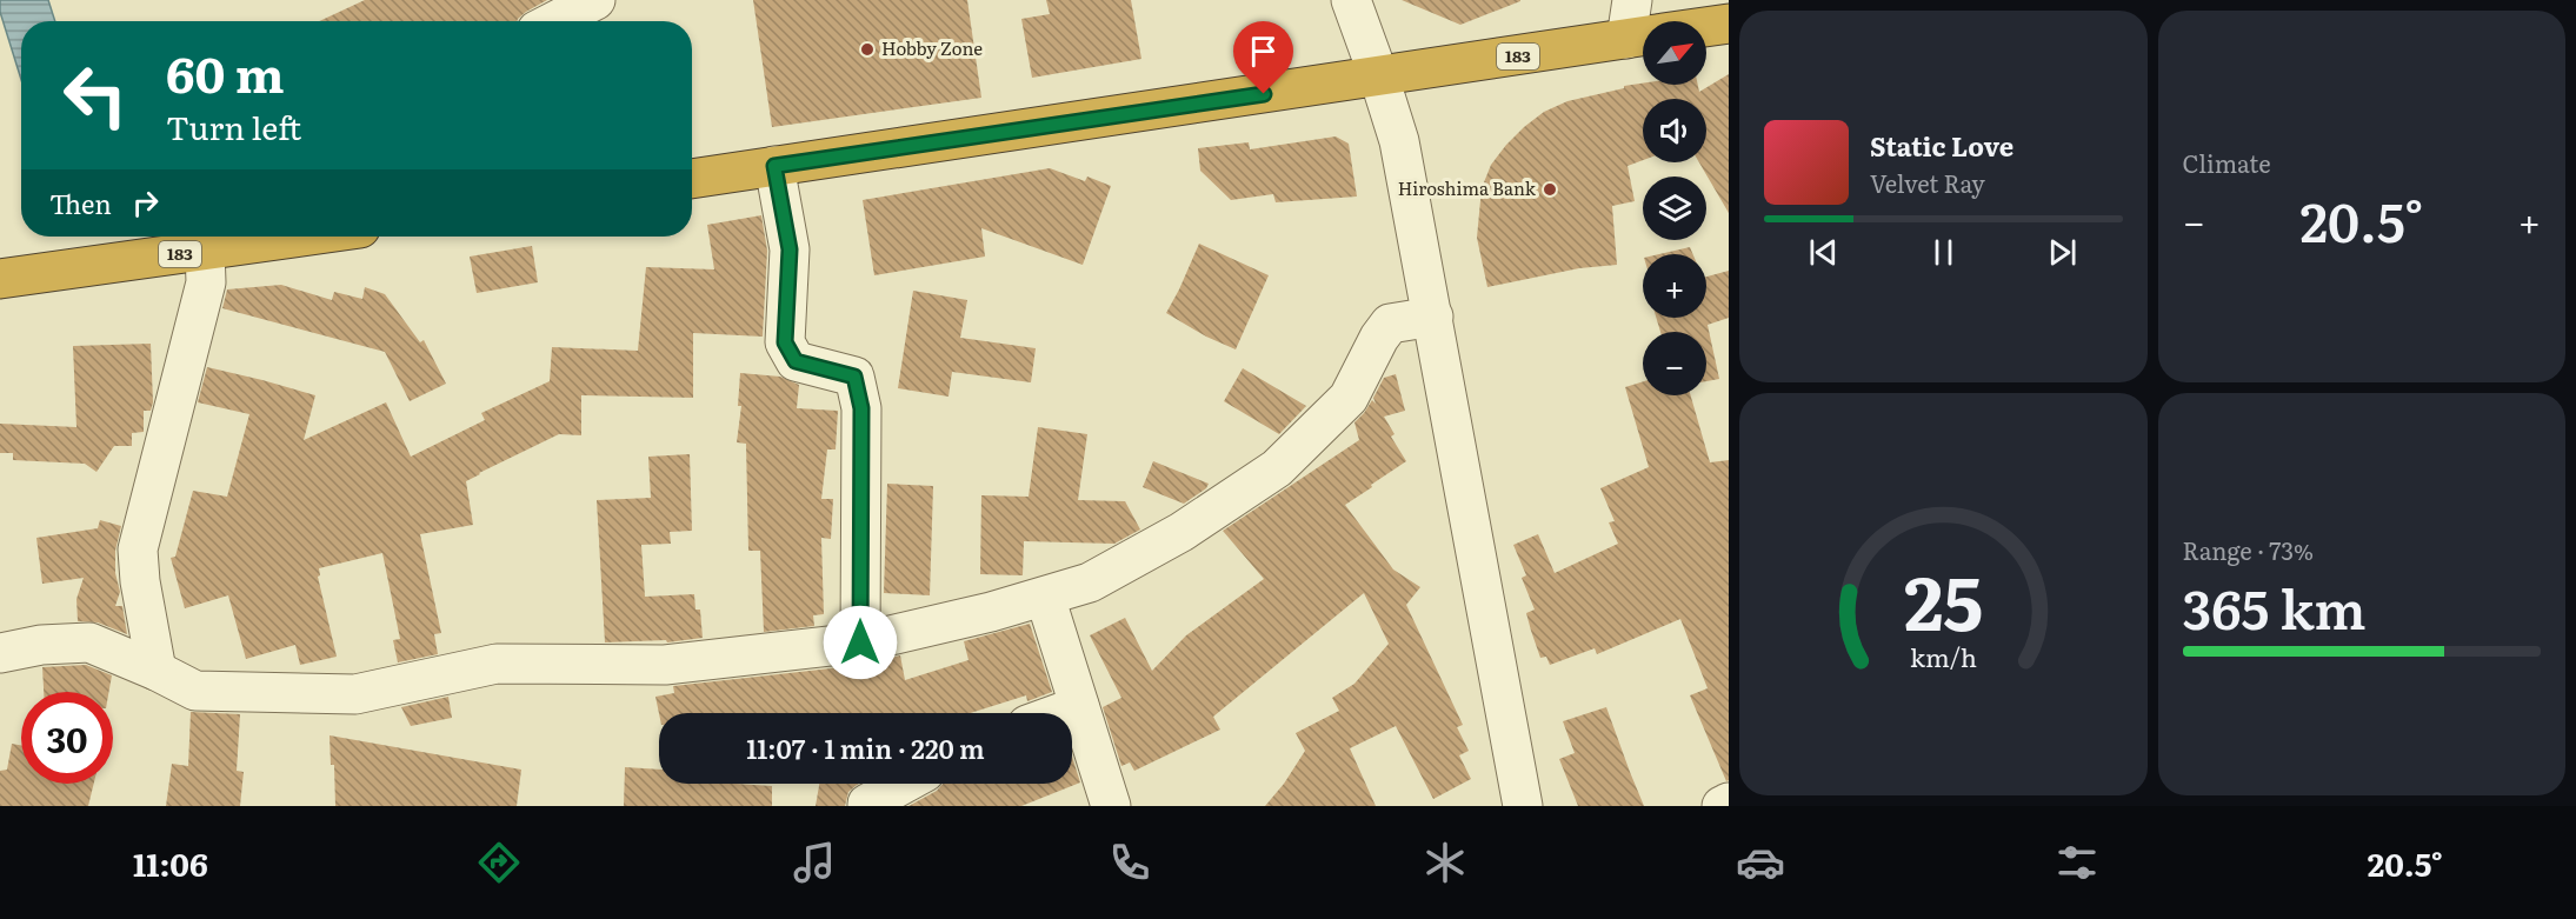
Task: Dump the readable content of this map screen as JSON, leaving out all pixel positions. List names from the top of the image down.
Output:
{
  "streets": {
    "highway": ["183"]
  },
  "places": ["Hobby Zone", "Hiroshima Bank"],
  "north": "top right",
  "page": {
    "tile": [
      "Climate",
      ["Range · 73%", "365 km"]
    ],
    "map_buttons": ["+", "−"],
    "turn": ["60 m", "Turn left"],
    "song": ["Static Love", "Velvet Ray"],
    "then": "Then",
    "heat": ["−", "20.5°", "+"],
    "limit": "30",
    "trip": "11:07 · 1 min · 220 m",
    "tabs": ["11:06", "20.5°"],
    "gauge": ["25", "km/h"]
  }
}
